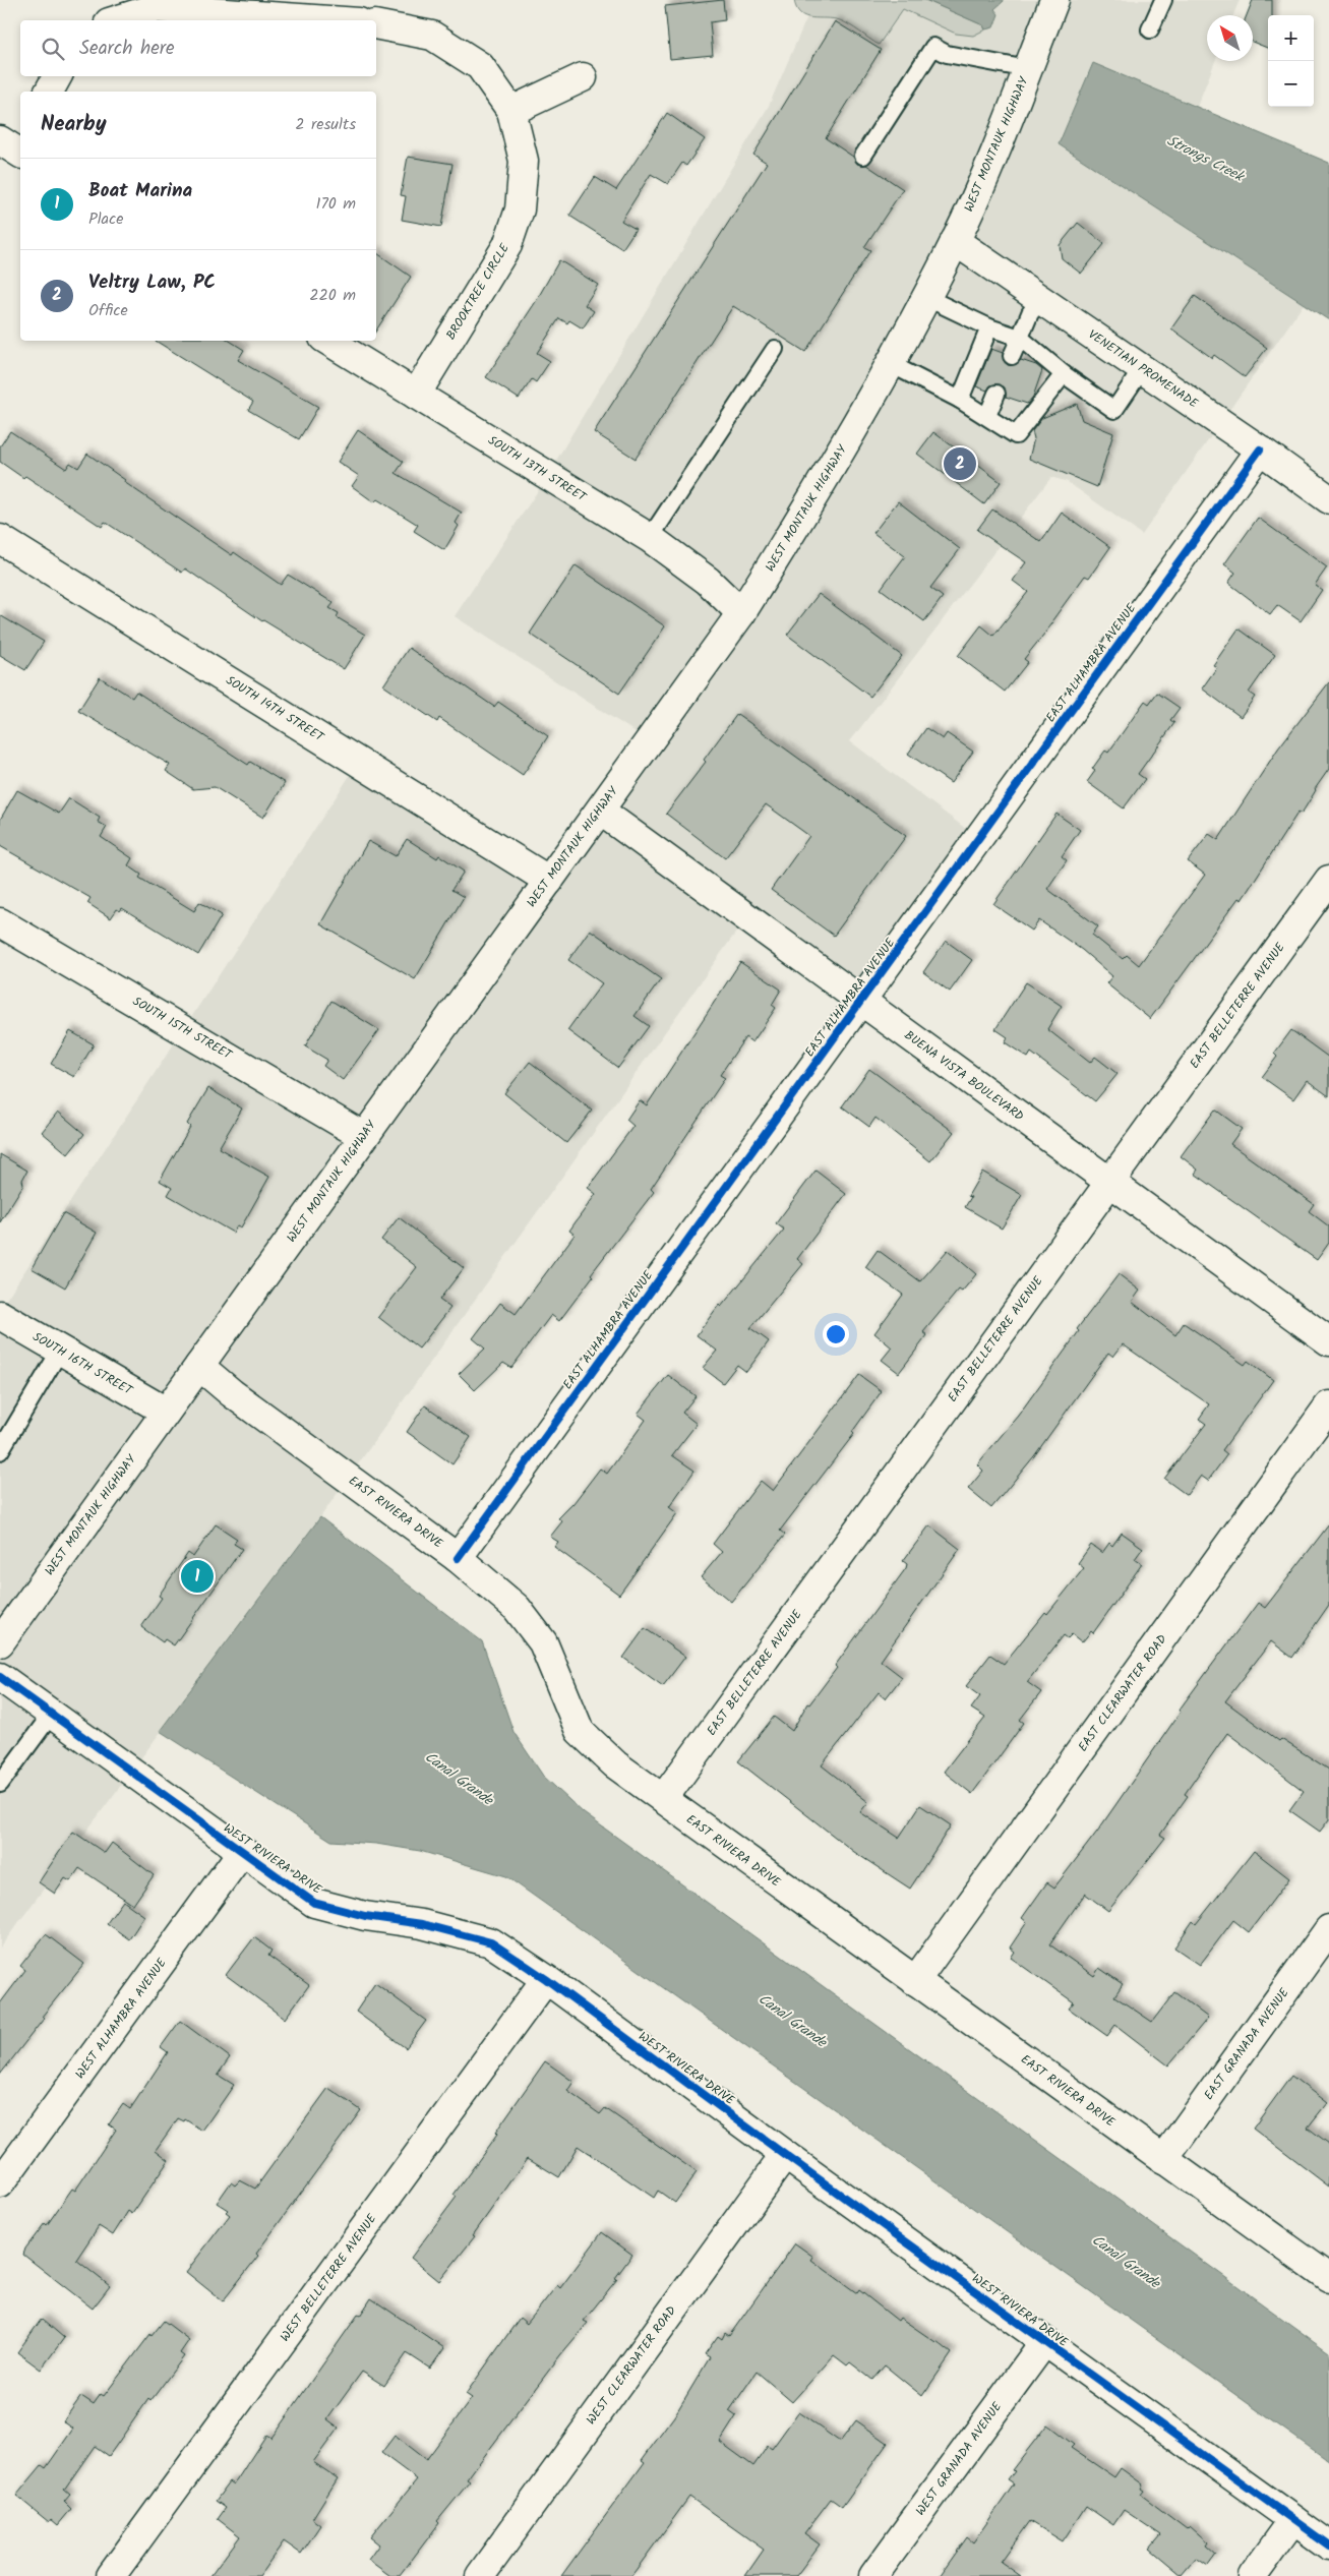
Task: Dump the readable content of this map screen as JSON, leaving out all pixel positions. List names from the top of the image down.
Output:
{
  "streets": {
    "street": [
      "WEST MONTAUK HIGHWAY",
      "BROOKTREE CIRCLE",
      "VENETIAN PROMENADE",
      "SOUTH 13TH STREET",
      "EAST ALHAMBRA AVENUE",
      "SOUTH 14TH STREET",
      "EAST BELLETERRE AVENUE",
      "SOUTH 15TH STREET",
      "BUENA VISTA BOULEVARD",
      "SOUTH 16TH STREET",
      "EAST RIVIERA DRIVE",
      "EAST CLEARWATER ROAD",
      "WEST RIVIERA DRIVE",
      "WEST ALHAMBRA AVENUE",
      "EAST GRANADA AVENUE",
      "WEST BELLETERRE AVENUE",
      "WEST CLEARWATER ROAD",
      "WEST GRANADA AVENUE"
    ]
  },
  "crossings": [
    ["WEST MONTAUK HIGHWAY", "VENETIAN PROMENADE"],
    ["WEST MONTAUK HIGHWAY", "SOUTH 13TH STREET"],
    ["WEST MONTAUK HIGHWAY", "SOUTH 14TH STREET"],
    ["WEST MONTAUK HIGHWAY", "SOUTH 15TH STREET"],
    ["WEST MONTAUK HIGHWAY", "BUENA VISTA BOULEVARD"],
    ["WEST MONTAUK HIGHWAY", "SOUTH 16TH STREET"],
    ["WEST MONTAUK HIGHWAY", "EAST RIVIERA DRIVE"],
    ["BROOKTREE CIRCLE", "SOUTH 13TH STREET"],
    ["VENETIAN PROMENADE", "EAST ALHAMBRA AVENUE"],
    ["EAST ALHAMBRA AVENUE", "BUENA VISTA BOULEVARD"],
    ["EAST ALHAMBRA AVENUE", "EAST RIVIERA DRIVE"],
    ["EAST BELLETERRE AVENUE", "BUENA VISTA BOULEVARD"],
    ["EAST BELLETERRE AVENUE", "EAST RIVIERA DRIVE"],
    ["EAST RIVIERA DRIVE", "EAST CLEARWATER ROAD"],
    ["EAST RIVIERA DRIVE", "EAST GRANADA AVENUE"],
    ["WEST RIVIERA DRIVE", "WEST ALHAMBRA AVENUE"],
    ["WEST RIVIERA DRIVE", "WEST BELLETERRE AVENUE"],
    ["WEST RIVIERA DRIVE", "WEST CLEARWATER ROAD"],
    ["WEST RIVIERA DRIVE", "WEST GRANADA AVENUE"]
  ],
  "water": ["Strongs Creek", "Canal Grande"],
  "north": "top left",
  "page": {
    "map_buttons": ["+", "−"],
    "search": "Search here",
    "heading": ["Nearby", "2 results"],
    "list": [
      {
        "mark": "1",
        "name": "Boat Marina",
        "note": "Place",
        "value": "170 m"
      },
      {
        "mark": "2",
        "name": "Veltry Law, PC",
        "note": "Office",
        "value": "220 m"
      }
    ],
    "pins": ["2", "1"]
  }
}
